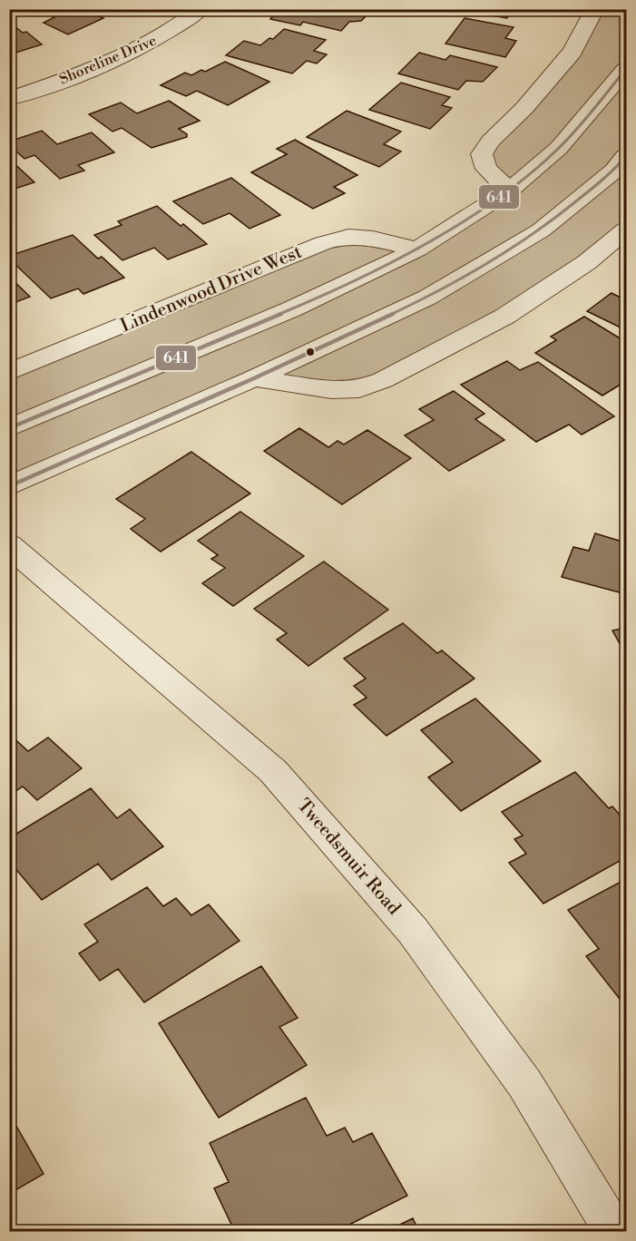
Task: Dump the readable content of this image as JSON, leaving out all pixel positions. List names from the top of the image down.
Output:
{
  "streets": {
    "street": ["Shoreline Drive", "Lindenwood Drive West", "Tweedsmuir Road"]
  },
  "lines": ["transit line 641"]
}
